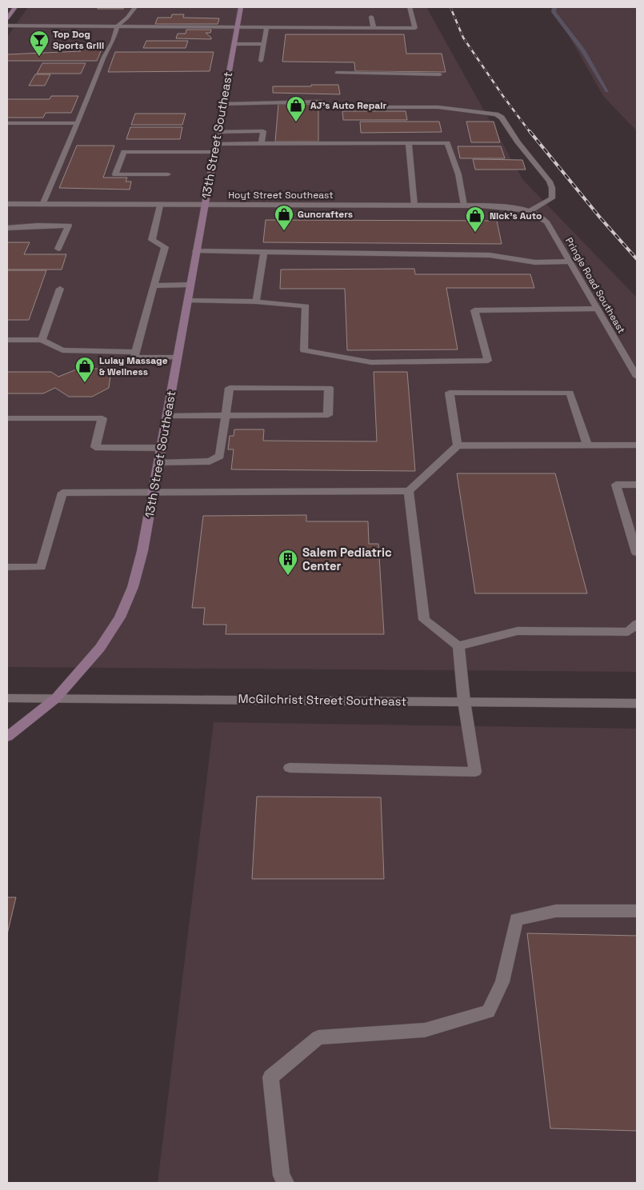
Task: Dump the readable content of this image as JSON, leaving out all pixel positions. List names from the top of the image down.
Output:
{
  "streets": {
    "main road": ["13th Street Southeast"],
    "street": ["Hoyt Street Southeast", "Pringle Road Southeast", "McGilchrist Street Southeast"]
  },
  "crossings": [
    ["13th Street Southeast", "Hoyt Street Southeast"],
    ["13th Street Southeast", "McGilchrist Street Southeast"],
    ["Hoyt Street Southeast", "Pringle Road Southeast"]
  ],
  "places": {
    "bar": ["Top Dog Sports Grill"],
    "shop": [
      "AJ's Auto Repair",
      "Guncrafters",
      "Nick's Auto",
      "Lulay Massage & Wellness"
    ],
    "building": ["Salem Pediatric Center"]
  }
}
